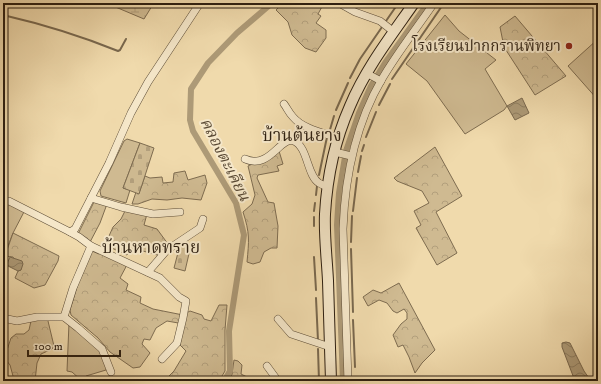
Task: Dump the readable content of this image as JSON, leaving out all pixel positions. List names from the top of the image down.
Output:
{
  "districts": ["บ้านต้นยาง", "บ้านหาดทราย"],
  "water": ["คลองตะเคียน"],
  "places": ["โรงเรียนปากกรานพิทยา"],
  "scale_bar": "100 m"
}
